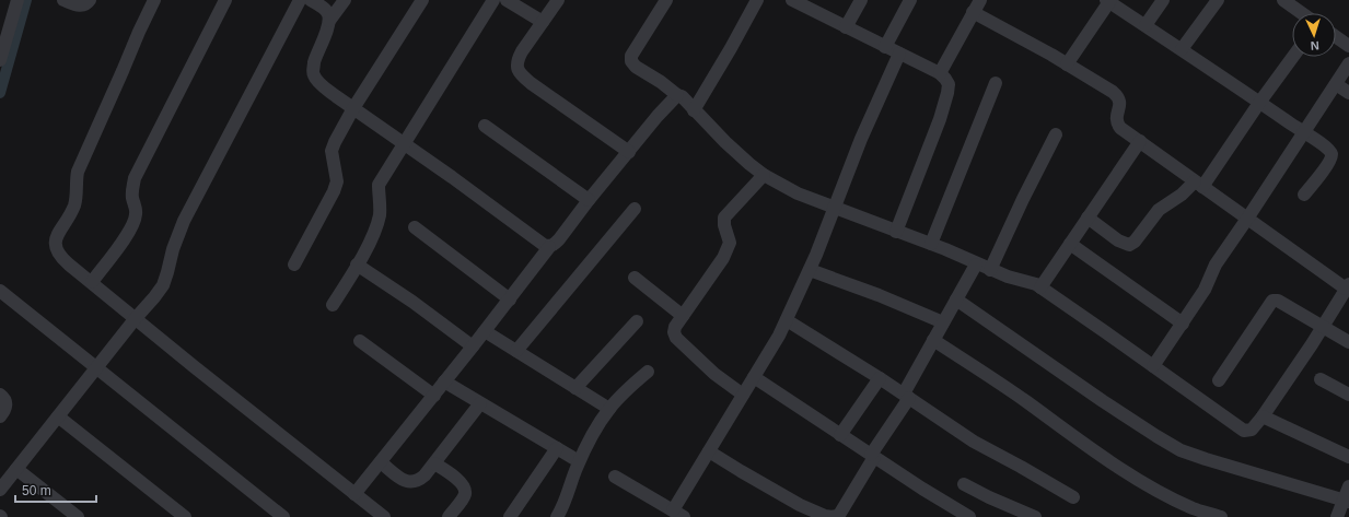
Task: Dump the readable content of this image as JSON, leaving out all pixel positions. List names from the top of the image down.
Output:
{
  "scale_bar": "50 m",
  "north": "bottom"
}
